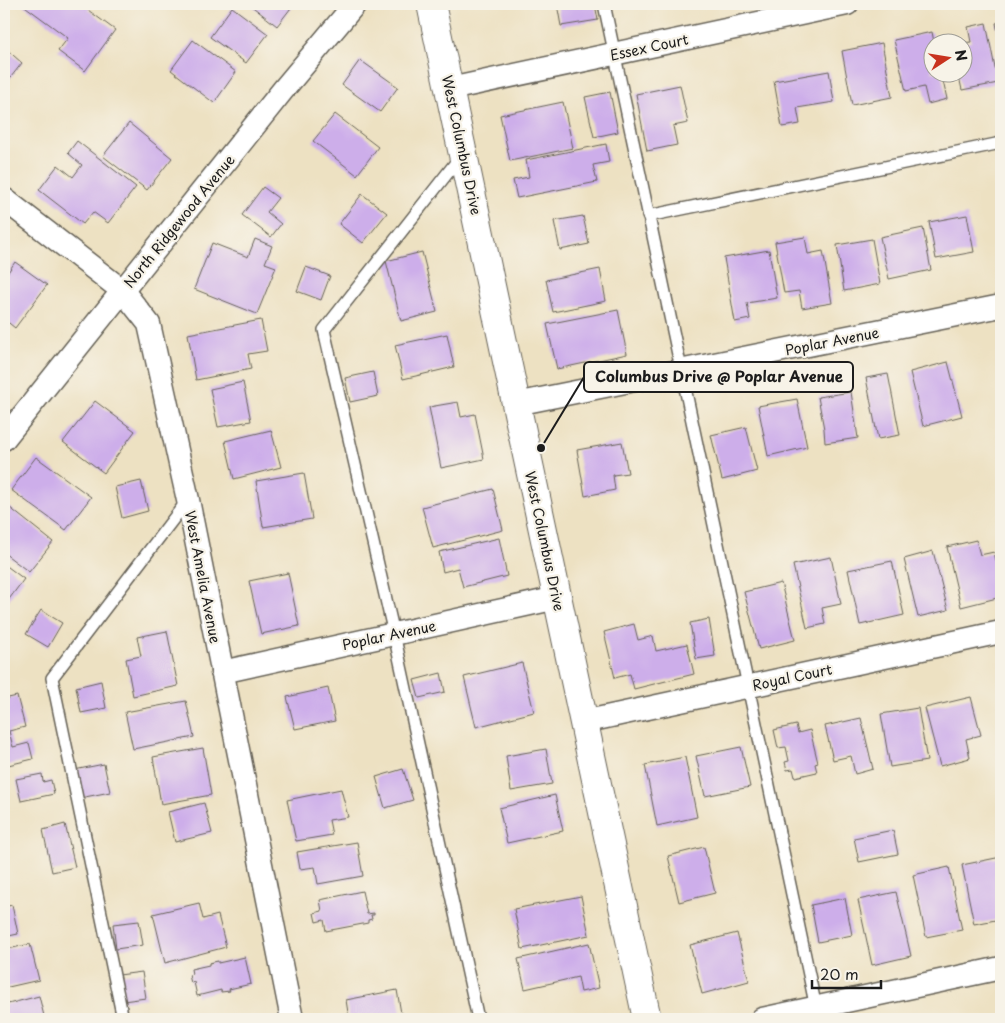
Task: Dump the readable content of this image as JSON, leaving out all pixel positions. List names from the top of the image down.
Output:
{
  "streets": {
    "main road": ["West Columbus Drive"],
    "street": [
      "Essex Court",
      "North Ridgewood Avenue",
      "Poplar Avenue",
      "West Amelia Avenue",
      "Royal Court"
    ]
  },
  "crossings": [
    ["Essex Court", "West Columbus Drive"],
    ["West Columbus Drive", "Poplar Avenue"],
    ["West Columbus Drive", "Royal Court"],
    ["North Ridgewood Avenue", "West Amelia Avenue"],
    ["Poplar Avenue", "West Amelia Avenue"]
  ],
  "places": ["Columbus Drive @ Poplar Avenue"],
  "scale_bar": "20 m",
  "north": "right"
}
